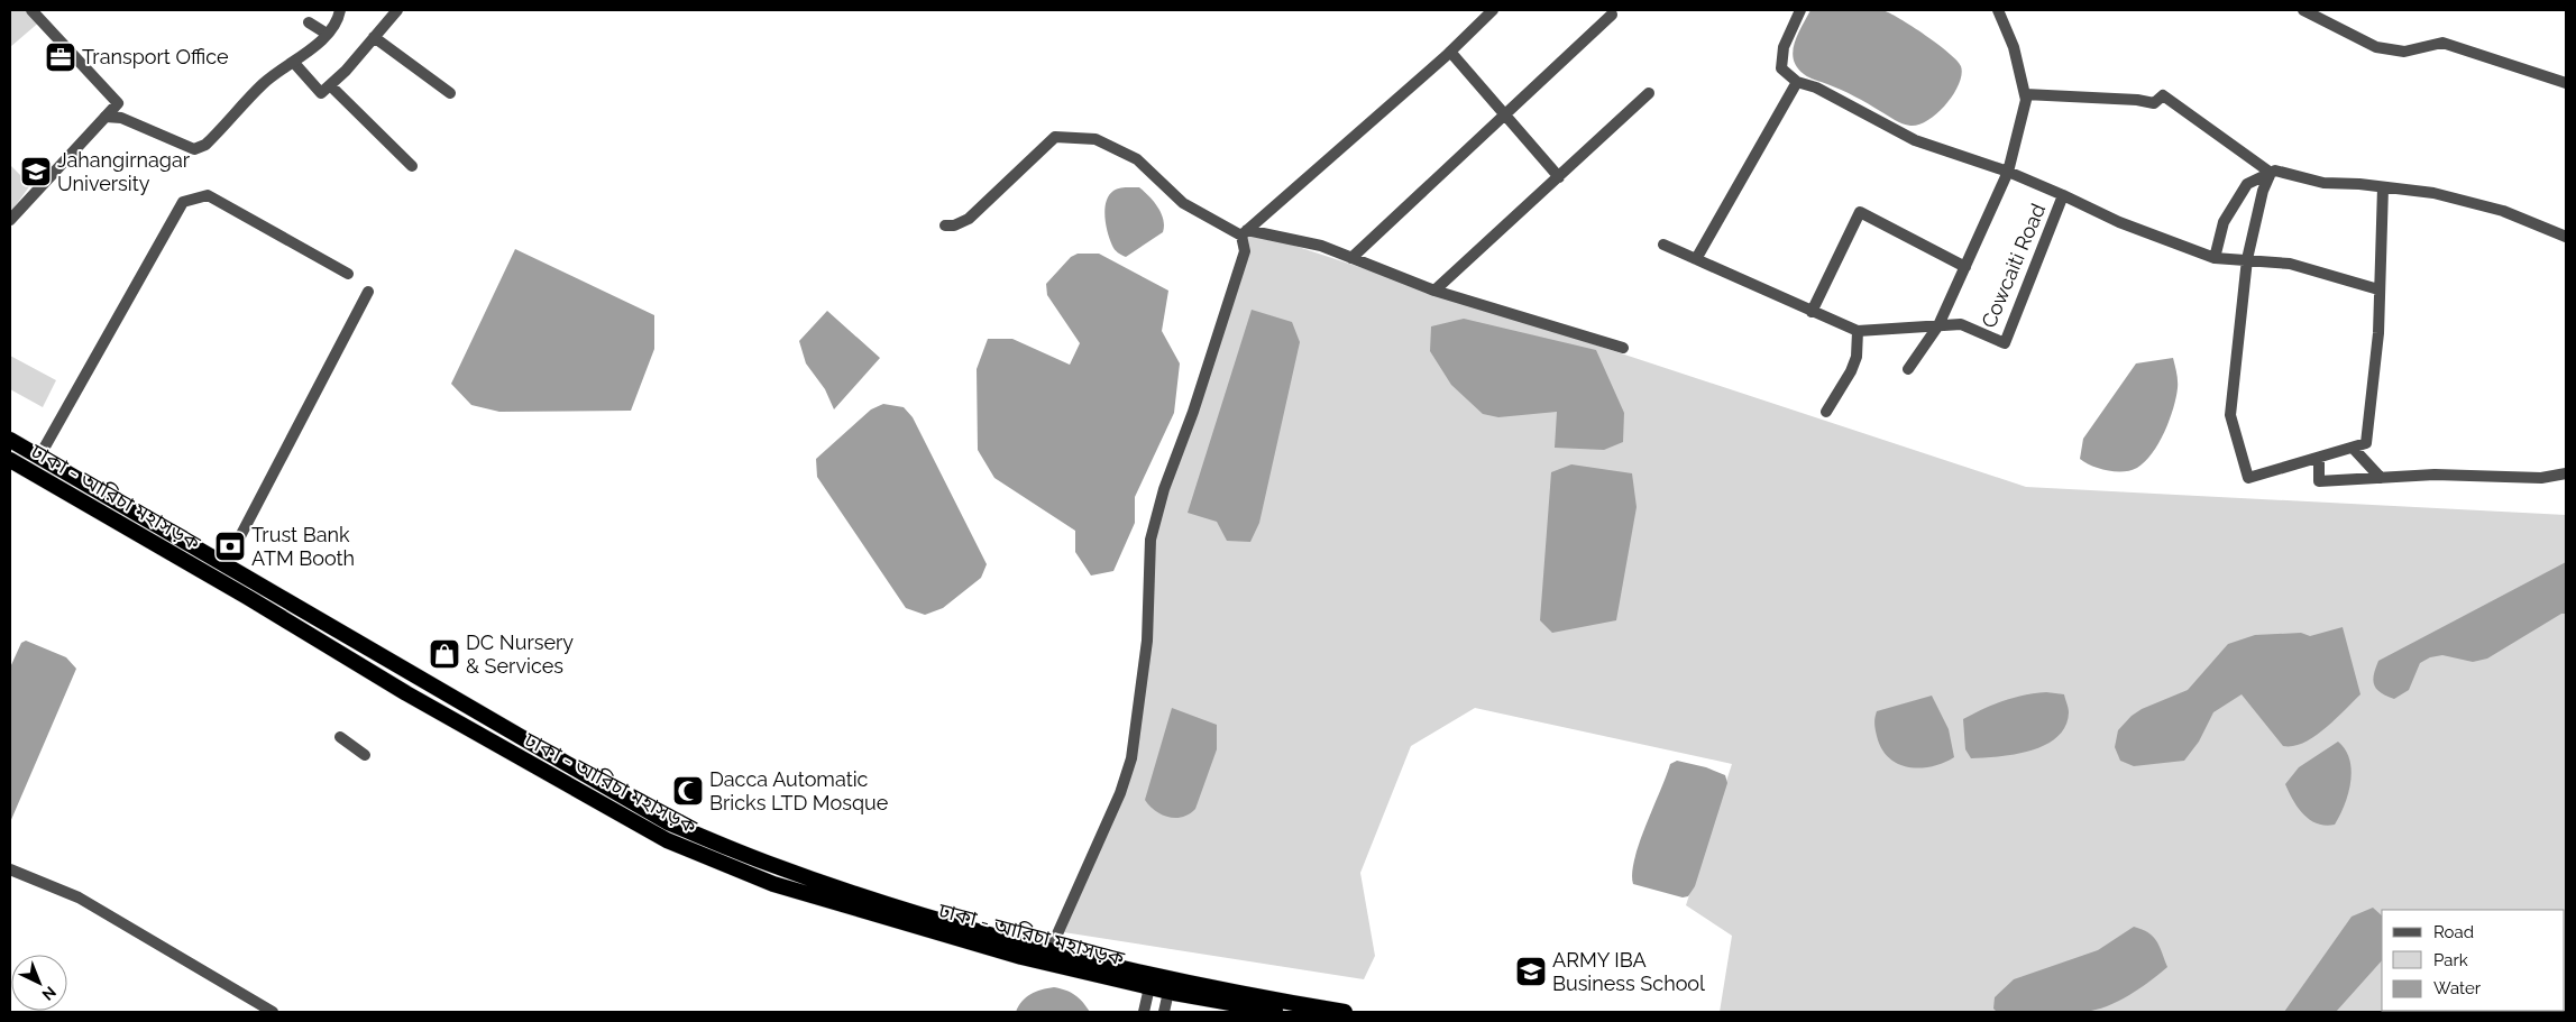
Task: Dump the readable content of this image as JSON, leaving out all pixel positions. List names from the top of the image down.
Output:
{
  "streets": {
    "highway": ["ঢাকা - আরিচা মহাসড়ক"],
    "street": ["Cowcaiti Road"]
  },
  "places": {
    "office": ["Transport Office"],
    "school or university": ["Jahangirnagar University", "ARMY IBA Business School"],
    "bank": ["Trust Bank ATM Booth"],
    "shop": ["DC Nursery & Services"],
    "mosque": ["Dacca Automatic Bricks LTD Mosque"]
  },
  "legend": ["Road", "Park", "Water"],
  "north": "bottom right"
}
